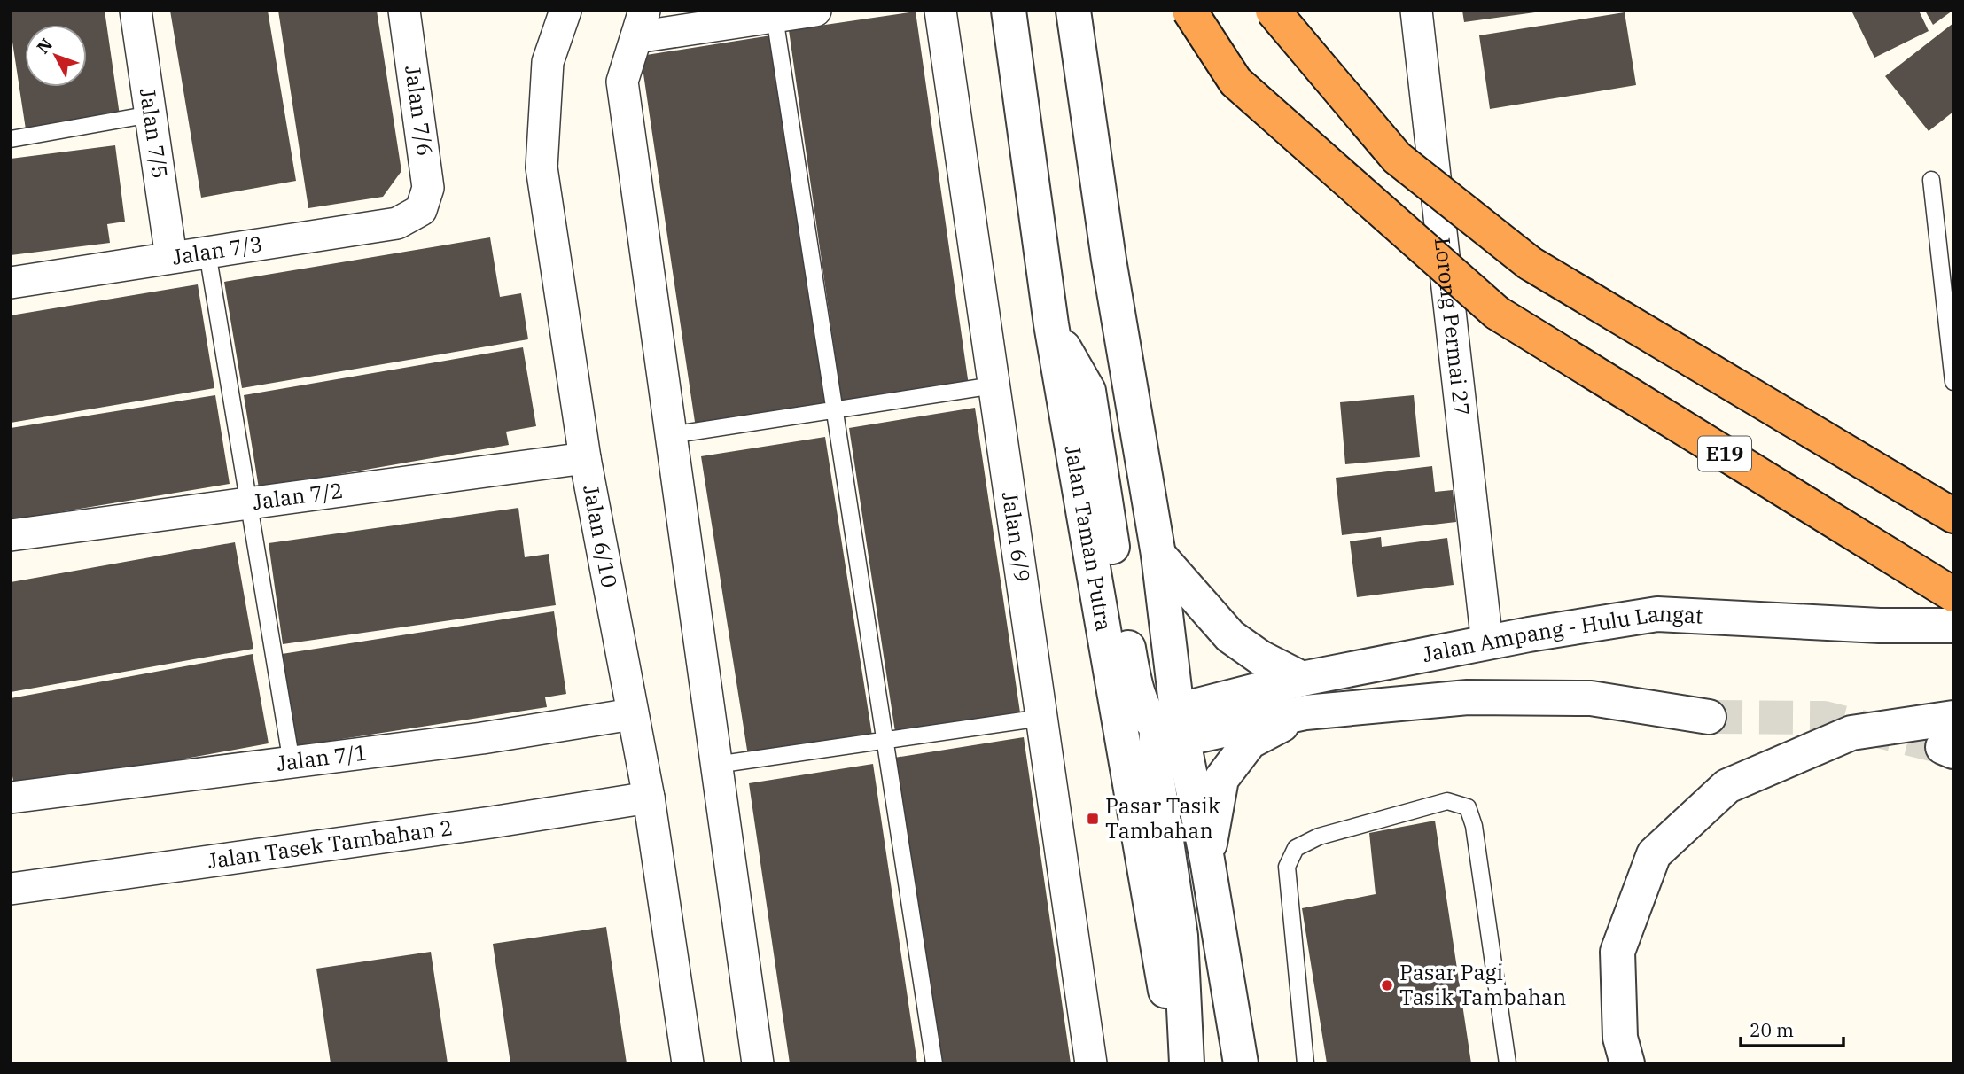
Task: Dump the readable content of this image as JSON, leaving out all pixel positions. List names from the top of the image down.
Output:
{
  "streets": {
    "highway": ["E19"],
    "street": [
      "Jalan 7/6",
      "Jalan 7/5",
      "Jalan 7/3",
      "Lorong Permai 27",
      "Jalan 7/2",
      "Jalan 6/10",
      "Jalan 6/9",
      "Jalan Taman Putra",
      "Jalan Ampang - Hulu Langat",
      "Jalan 7/1",
      "Jalan Tasek Tambahan 2"
    ]
  },
  "crossings": [
    ["Jalan 7/6", "Jalan 7/3"],
    ["Jalan 7/5", "Jalan 7/3"],
    ["Lorong Permai 27", "Jalan Ampang - Hulu Langat"],
    ["Jalan 7/2", "Jalan 6/10"],
    ["Jalan 6/10", "Jalan 7/1"],
    ["Jalan 6/10", "Jalan Tasek Tambahan 2"]
  ],
  "places": {
    "transit": ["Pasar Tasik Tambahan"],
    "other": ["Pasar Pagi Tasik Tambahan"]
  },
  "scale_bar": "20 m",
  "north": "top left"
}
